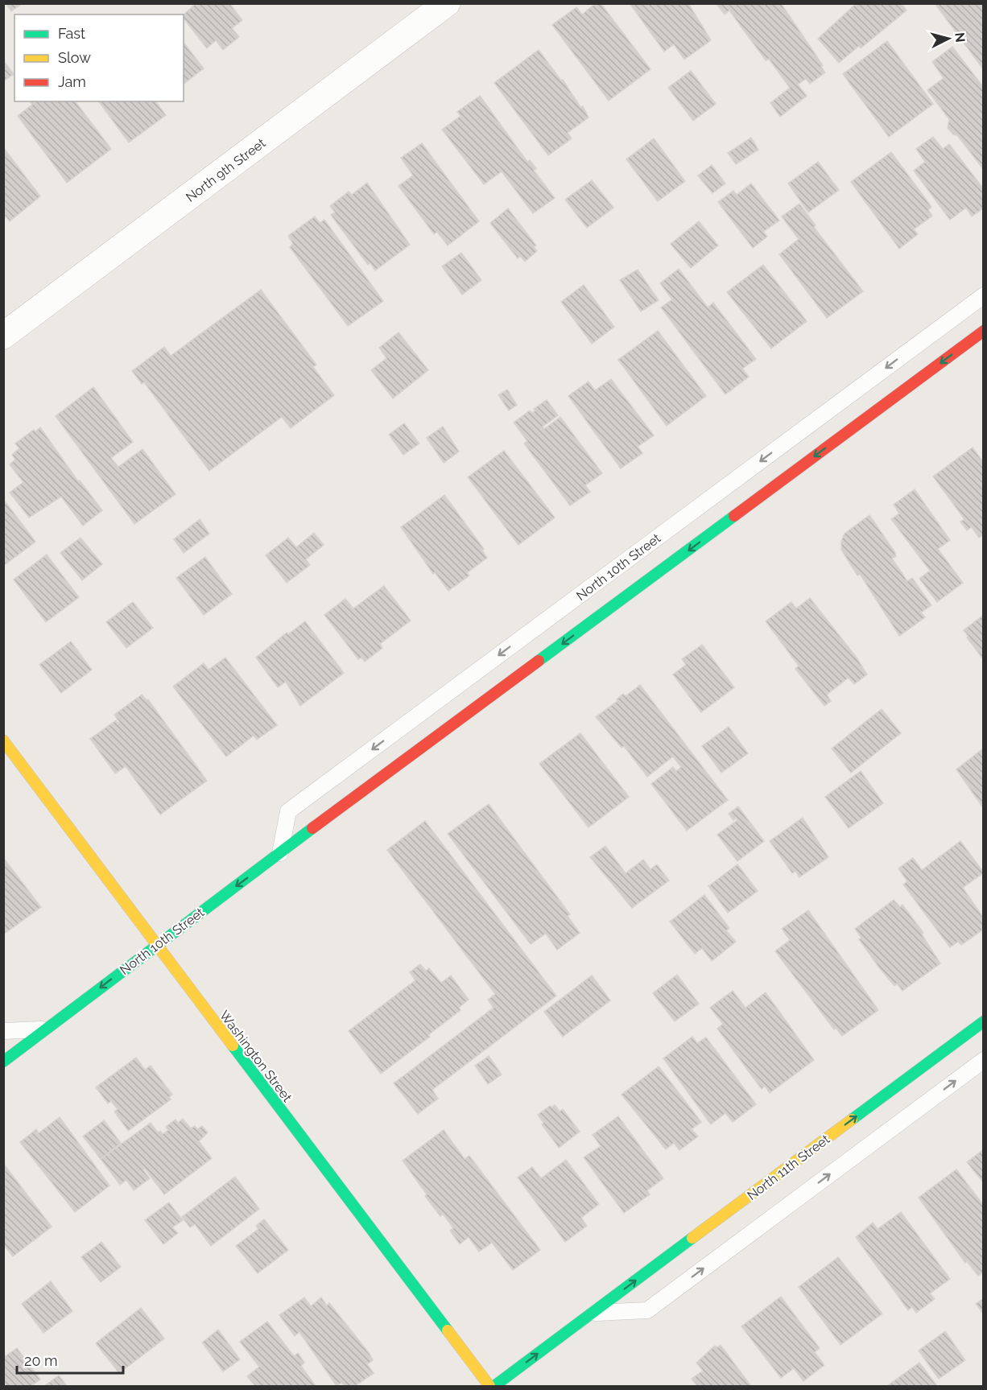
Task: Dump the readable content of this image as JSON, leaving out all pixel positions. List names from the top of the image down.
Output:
{
  "streets": {
    "main road": ["North 10th Street", "Washington Street", "North 11th Street"],
    "street": ["North 9th Street"]
  },
  "crossings": [
    ["North 10th Street", "Washington Street"]
  ],
  "one_way": ["North 10th Street", "North 11th Street"],
  "legend": ["Fast", "Slow", "Jam"],
  "scale_bar": "20 m",
  "north": "right"
}
